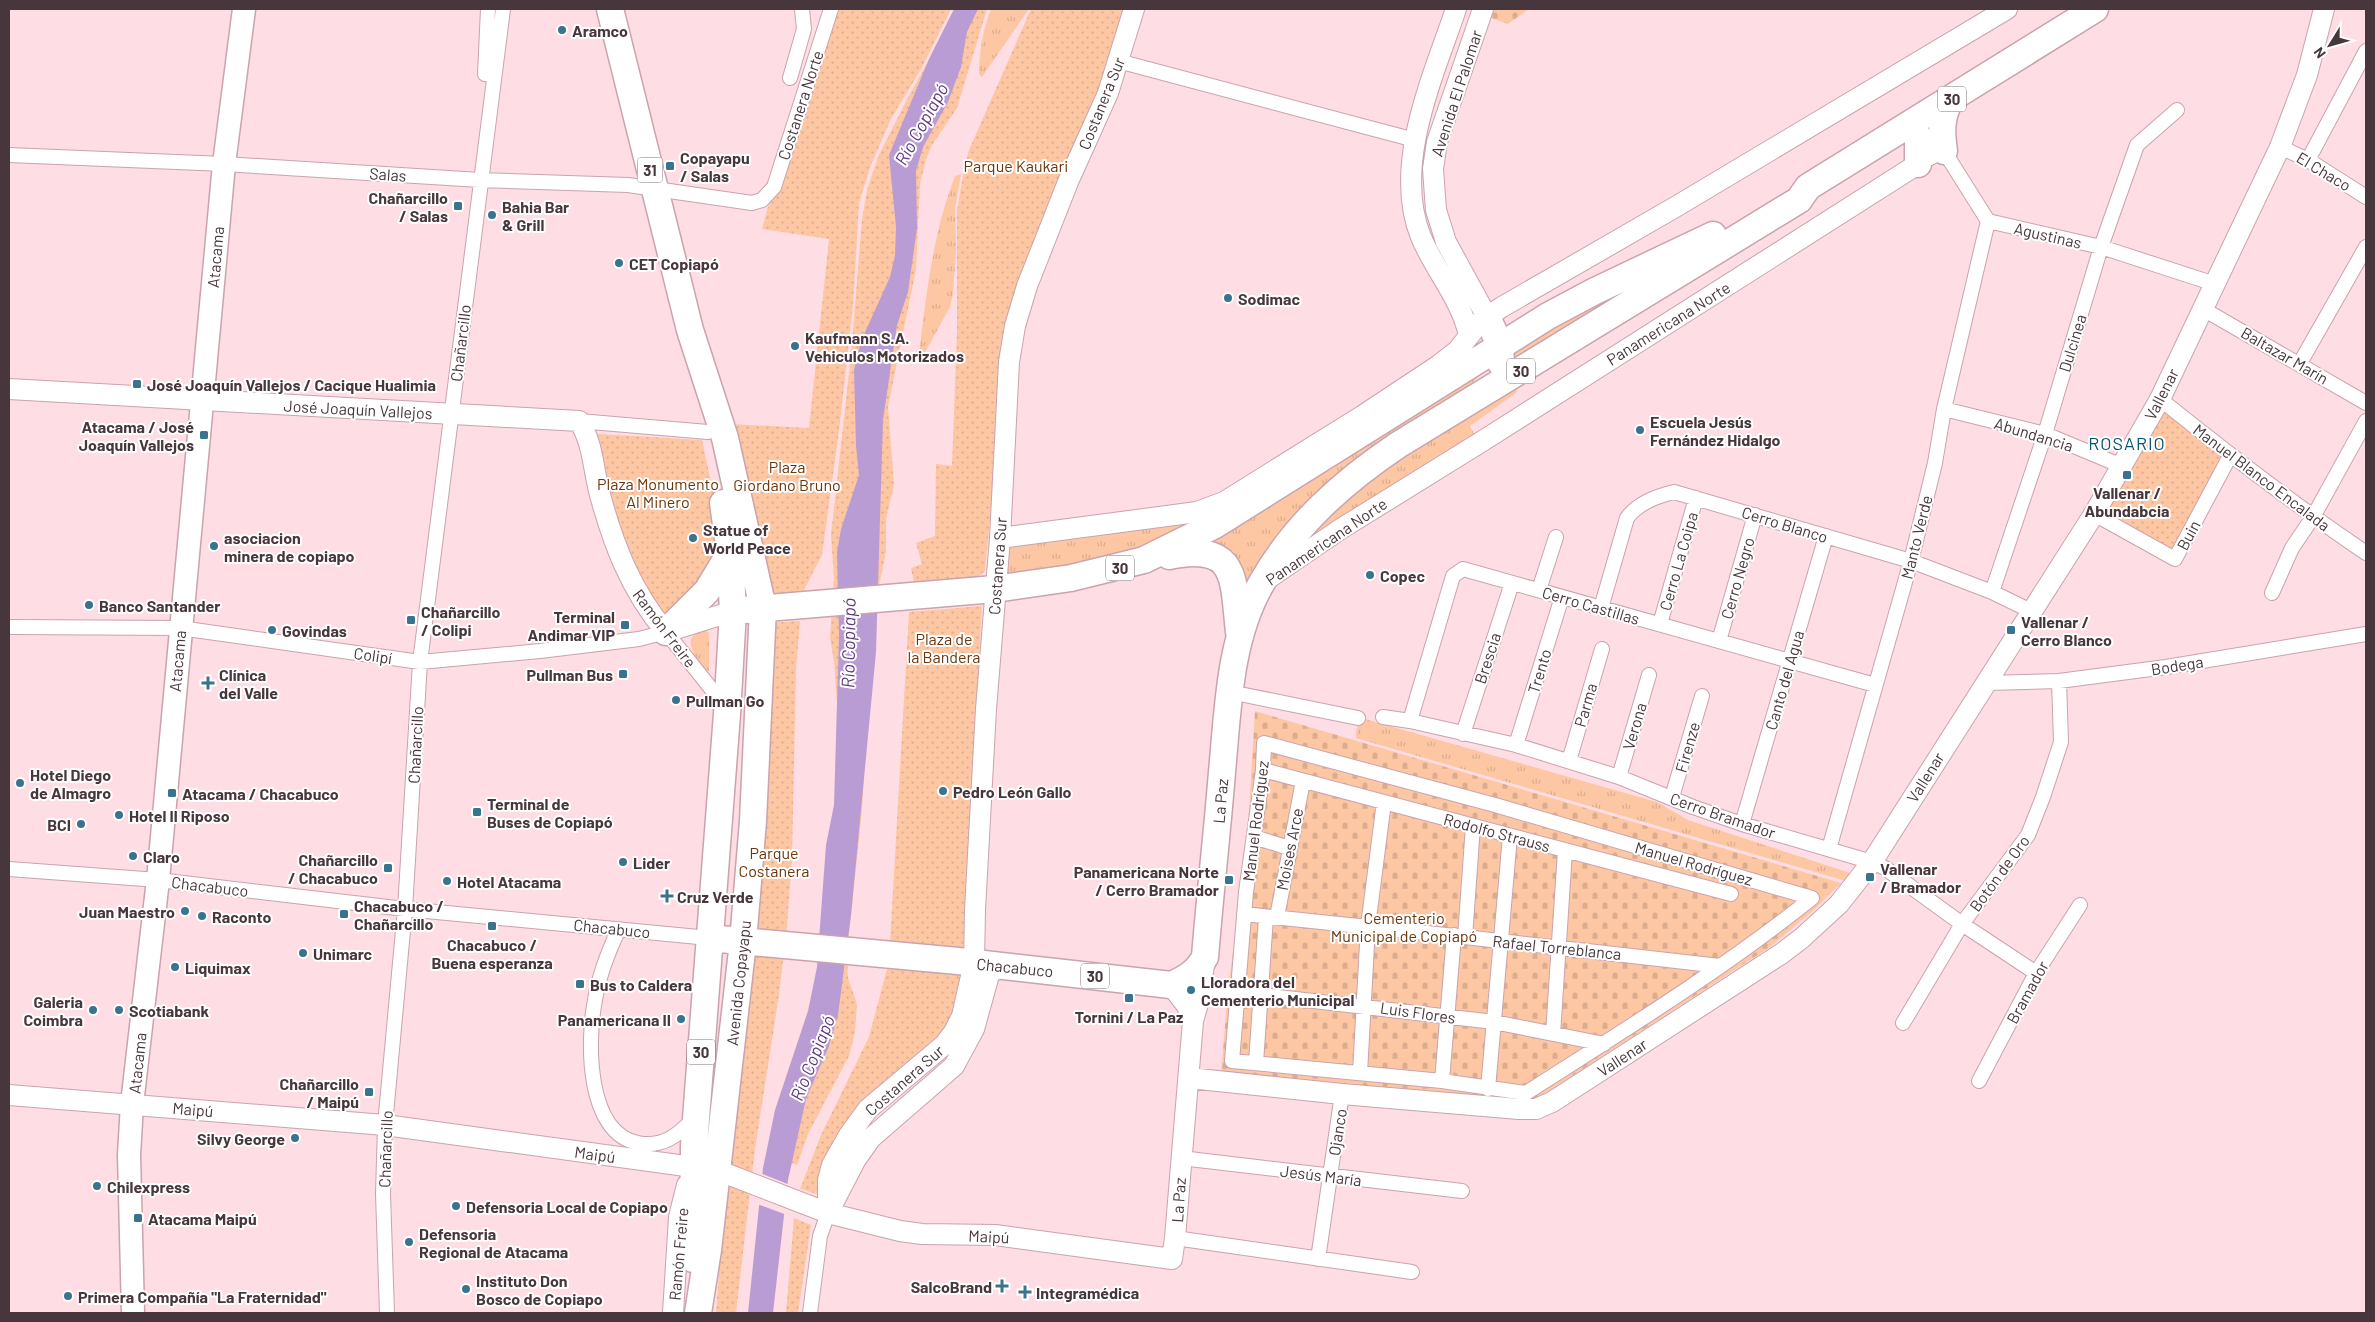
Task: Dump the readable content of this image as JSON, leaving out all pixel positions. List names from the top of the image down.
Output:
{
  "streets": {
    "highway": [
      "30",
      "31",
      "Panamericana Norte",
      "La Paz",
      "Chacabuco",
      "Avenida Copayapu"
    ],
    "main road": ["Atacama"],
    "street": [
      "Avenida El Palomar",
      "Costanera Sur",
      "Costanera Norte",
      "El Chaco",
      "Salas",
      "Agustinas",
      "Chañarcillo",
      "Dulcinea",
      "Baltazar Marín",
      "Vallenar",
      "José Joaquín Vallejos",
      "Abundancia",
      "Manuel Blanco Encalada",
      "Cerro Blanco",
      "Buin",
      "Manto Verde",
      "Cerro La Coipa",
      "Cerro Negro",
      "Cerro Castillas",
      "Ramón Freire",
      "Colipí",
      "Brescia",
      "Bodega",
      "Trento",
      "Canto del Agua",
      "Parma",
      "Verona",
      "Firenze",
      "Cerro Bramador",
      "Manuel Rodríguez",
      "Rodolfo Strauss",
      "Moises Arce",
      "Botón de Oro",
      "Rafael Torreblanca",
      "Bramador",
      "Luis Flores",
      "Maipú",
      "Ojanco",
      "Jesús María"
    ]
  },
  "crossings": [
    ["Costanera Sur", "Panamericana Norte"],
    ["Costanera Sur", "Chacabuco"],
    ["Costanera Sur", "Maipú"],
    ["Costanera Norte", "Salas"],
    ["El Chaco", "Vallenar"],
    ["Salas", "Atacama"],
    ["Salas", "Chañarcillo"],
    ["Salas", "Avenida Copayapu"],
    ["Agustinas", "Dulcinea"],
    ["Agustinas", "Vallenar"],
    ["Agustinas", "Manto Verde"],
    ["Atacama", "José Joaquín Vallejos"],
    ["Atacama", "Colipí"],
    ["Atacama", "Chacabuco"],
    ["Atacama", "Maipú"],
    ["Panamericana Norte", "Colipí"],
    ["Panamericana Norte", "La Paz"],
    ["Panamericana Norte", "Avenida Copayapu"],
    ["Chañarcillo", "José Joaquín Vallejos"],
    ["Chañarcillo", "Colipí"],
    ["Chañarcillo", "Chacabuco"],
    ["Chañarcillo", "Maipú"],
    ["Dulcinea", "Abundancia"],
    ["Dulcinea", "Cerro Blanco"],
    ["Baltazar Marín", "Vallenar"],
    ["Vallenar", "Abundancia"],
    ["Vallenar", "Manuel Blanco Encalada"],
    ["Vallenar", "Cerro Blanco"],
    ["Vallenar", "Buin"],
    ["Vallenar", "Bodega"],
    ["Vallenar", "La Paz"],
    ["Vallenar", "Cerro Bramador"],
    ["Vallenar", "Ojanco"],
    ["José Joaquín Vallejos", "Ramón Freire"],
    ["José Joaquín Vallejos", "Avenida Copayapu"],
    ["Abundancia", "Manto Verde"],
    ["Manuel Blanco Encalada", "Buin"],
    ["Cerro Blanco", "Manto Verde"],
    ["Cerro Blanco", "Cerro La Coipa"],
    ["Cerro Blanco", "Cerro Negro"],
    ["Cerro Blanco", "Cerro Castillas"],
    ["Cerro Blanco", "Canto del Agua"],
    ["Manto Verde", "Cerro Castillas"],
    ["Manto Verde", "Cerro Bramador"],
    ["Cerro La Coipa", "Cerro Castillas"],
    ["Cerro Negro", "Cerro Castillas"],
    ["Cerro Castillas", "Brescia"],
    ["Cerro Castillas", "Trento"],
    ["Cerro Castillas", "Canto del Agua"],
    ["Cerro Castillas", "Cerro Bramador"],
    ["Ramón Freire", "Colipí"],
    ["Ramón Freire", "Avenida Copayapu"],
    ["Ramón Freire", "Maipú"],
    ["Colipí", "Avenida Copayapu"],
    ["Brescia", "Cerro Bramador"],
    ["Bodega", "Botón de Oro"],
    ["Trento", "Cerro Bramador"],
    ["Canto del Agua", "Cerro Bramador"],
    ["Parma", "Cerro Bramador"],
    ["Verona", "Cerro Bramador"],
    ["Firenze", "Cerro Bramador"],
    ["La Paz", "Chacabuco"],
    ["La Paz", "Luis Flores"],
    ["La Paz", "Maipú"],
    ["La Paz", "Jesús María"],
    ["Cerro Bramador", "Botón de Oro"],
    ["Cerro Bramador", "Bramador"],
    ["Manuel Rodríguez", "Rodolfo Strauss"],
    ["Manuel Rodríguez", "Moises Arce"],
    ["Manuel Rodríguez", "Rafael Torreblanca"],
    ["Manuel Rodríguez", "Luis Flores"],
    ["Rodolfo Strauss", "Moises Arce"],
    ["Moises Arce", "Rafael Torreblanca"],
    ["Moises Arce", "Luis Flores"],
    ["Chacabuco", "Avenida Copayapu"],
    ["Avenida Copayapu", "Maipú"],
    ["Ojanco", "Jesús María"]
  ],
  "districts": ["ROSARIO"],
  "water": ["Río Copiapó"],
  "parks": [
    "Parque Kaukari",
    "Plaza Giordano Bruno",
    "Plaza Monumento Al Minero",
    "Plaza de la Bandera",
    "Parque Costanera",
    "Cementerio Municipal de Copiapó"
  ],
  "places": {
    "other": [
      "Aramco",
      "Bahia Bar & Grill",
      "CET Copiapó",
      "Sodimac",
      "Kaufmann S.A. Vehiculos Motorizados",
      "Escuela Jesús Fernández Hidalgo",
      "Statue of World Peace",
      "asociacion minera de copiapo",
      "Copec",
      "Banco Santander",
      "Govindas",
      "Pullman Go",
      "Hotel Diego de Almagro",
      "Pedro León Gallo",
      "Hotel Il Riposo",
      "BCI",
      "Claro",
      "Lider",
      "Hotel Atacama",
      "Juan Maestro",
      "Raconto",
      "Unimarc",
      "Liquimax",
      "Lloradora del Cementerio Municipal",
      "Galeria Coimbra",
      "Scotiabank",
      "Panamericana II",
      "Silvy George",
      "Chilexpress",
      "Defensoria Local de Copiapo",
      "Defensoria Regional de Atacama",
      "Instituto Don Bosco de Copiapo",
      "Primera Compañía \"La Fraternidad\""
    ],
    "transit": [
      "Copayapu / Salas",
      "Chañarcillo / Salas",
      "José Joaquín Vallejos / Cacique Hualimia",
      "Atacama / José Joaquín Vallejos",
      "Vallenar / Abundabcia",
      "Chañarcillo / Colipi",
      "Terminal Andimar VIP",
      "Vallenar / Cerro Blanco",
      "Pullman Bus",
      "Atacama / Chacabuco",
      "Terminal de Buses de Copiapó",
      "Chañarcillo / Chacabuco",
      "Vallenar / Bramador",
      "Panamericana Norte / Cerro Bramador",
      "Chacabuco / Chañarcillo",
      "Chacabuco / Buena esperanza",
      "Bus to Caldera",
      "Tornini / La Paz",
      "Chañarcillo / Maipú",
      "Atacama Maipú"
    ],
    "health": [
      "Clínica del Valle",
      "Cruz Verde",
      "SalcoBrand",
      "Integramédica"
    ]
  },
  "north": "bottom left"
}
